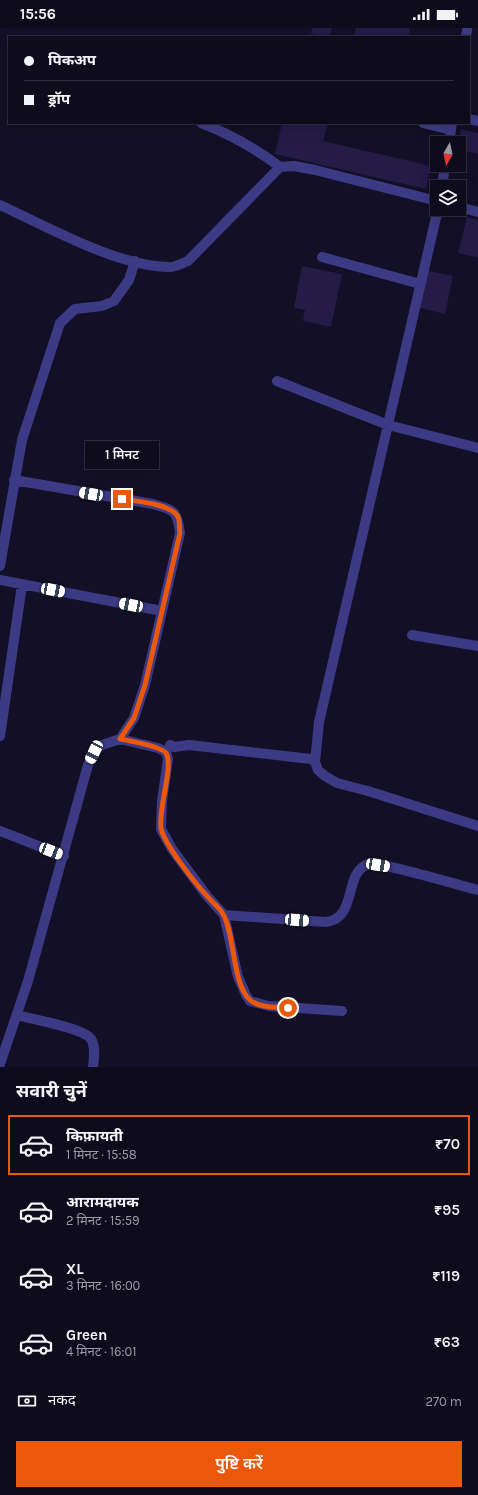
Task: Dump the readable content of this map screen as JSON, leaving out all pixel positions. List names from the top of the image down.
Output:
{
  "north": "bottom",
  "page": {
    "status": "15:56",
    "banner": ["पिकअप", "ड्रॉप"],
    "bubble": "1 मिनट",
    "heading": "सवारी चुनें",
    "list": [
      {
        "name": "किफ़ायती",
        "note": "1 मिनट · 15:58",
        "value": "₹70"
      },
      {
        "name": "आरामदायक",
        "note": "2 मिनट · 15:59",
        "value": "₹95"
      },
      {
        "name": "XL",
        "note": "3 मिनट · 16:00",
        "value": "₹119"
      },
      {
        "name": "Green",
        "note": "4 मिनट · 16:01",
        "value": "₹63"
      }
    ],
    "pay": ["नकद", "270 m"],
    "buttons": "पुष्टि करें"
  }
}
